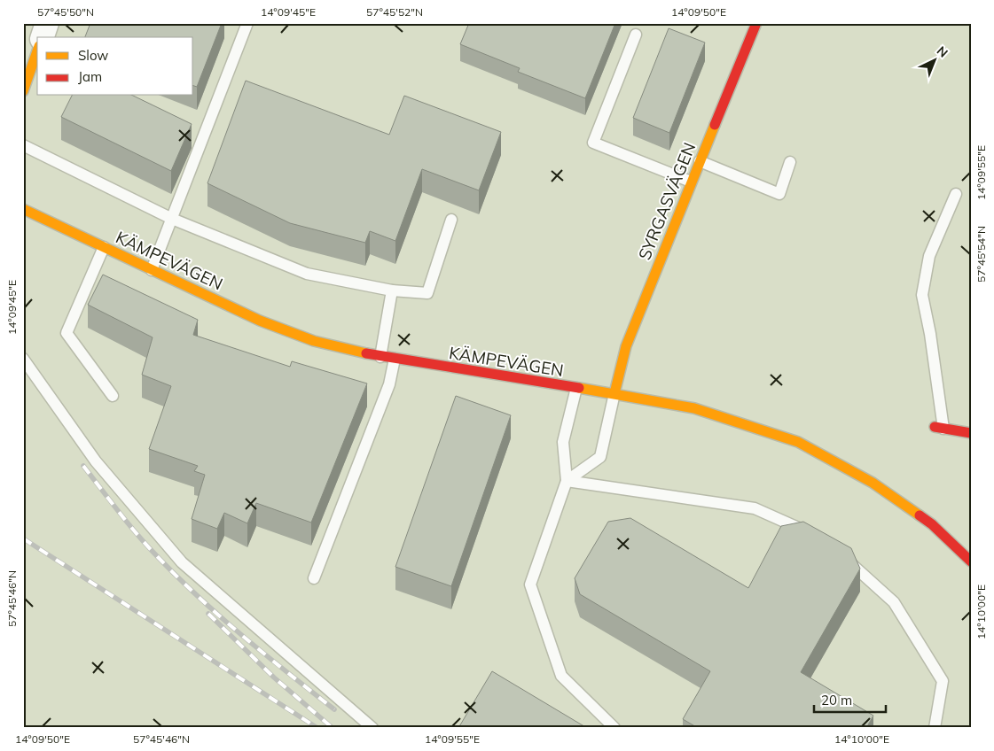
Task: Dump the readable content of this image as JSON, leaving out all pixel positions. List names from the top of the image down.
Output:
{
  "streets": {
    "main road": ["SYRGASVÄGEN", "KÄMPEVÄGEN"]
  },
  "crossings": [
    ["SYRGASVÄGEN", "KÄMPEVÄGEN"]
  ],
  "legend": ["Slow", "Jam"],
  "scale_bar": "20 m",
  "north": "top right",
  "coordinates": [
    "57°45'50\"N",
    "14°09'45\"E",
    "57°45'52\"N",
    "14°09'50\"E",
    "14°09'55\"E",
    "57°45'54\"N",
    "57°45'46\"N",
    "14°10'00\"E"
  ]
}
